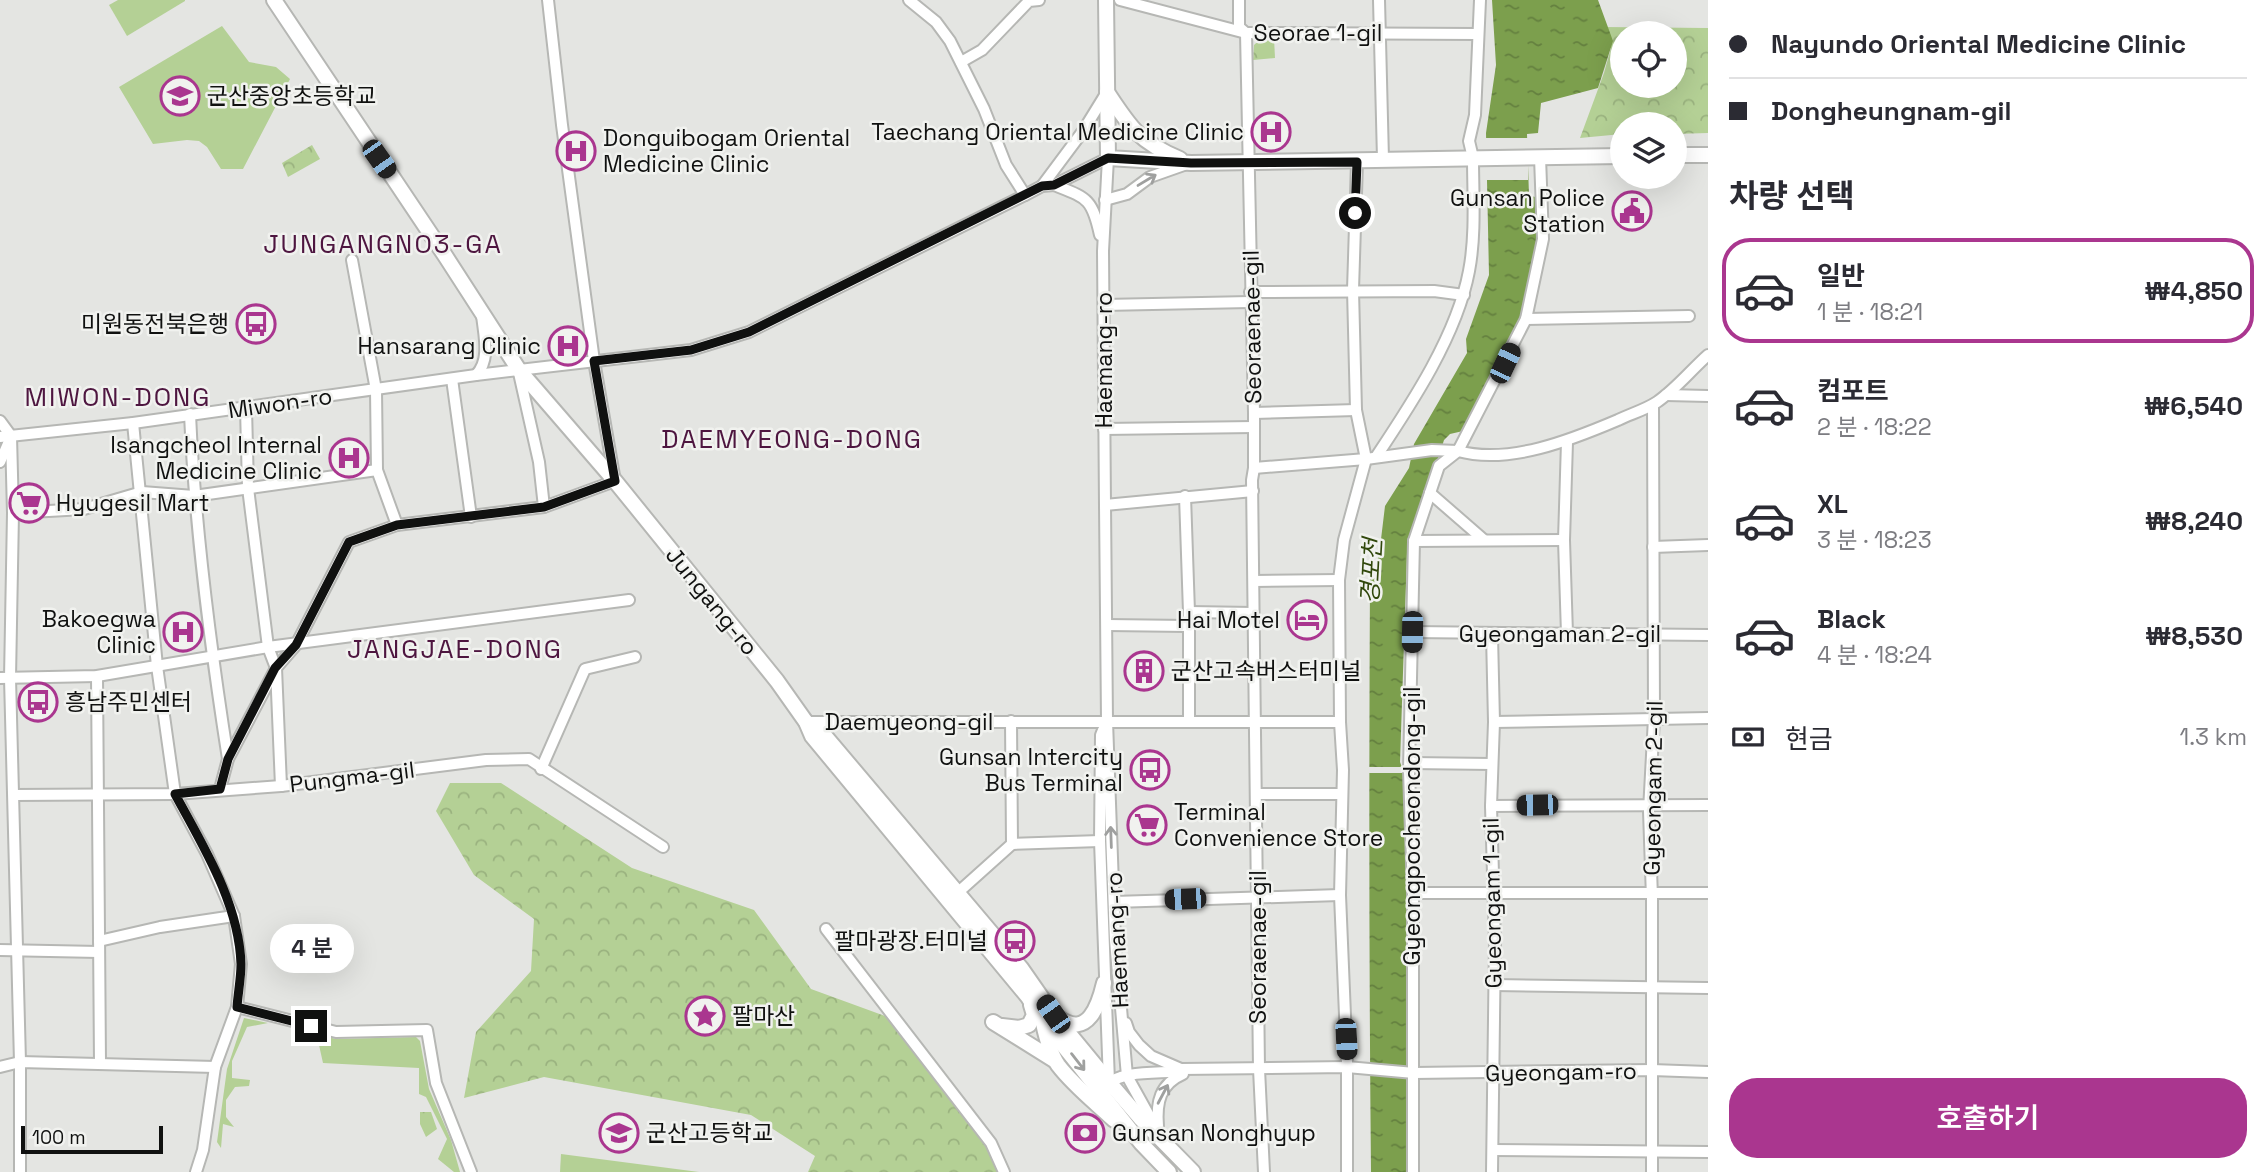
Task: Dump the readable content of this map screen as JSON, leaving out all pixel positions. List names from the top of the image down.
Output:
{
  "streets": {
    "main road": ["Haemang-ro", "Jungang-ro"],
    "street": [
      "Seorae 1-gil",
      "Seoraenae-gil",
      "Miwon-ro",
      "Gyeongaman 2-gil",
      "Daemyeong-gil",
      "Pungma-gil",
      "Gyeongam 2-gil",
      "Gyeongpocheondong-gil",
      "Gyeongam 1-gil",
      "Gyeongam-ro"
    ]
  },
  "crossings": [
    ["Seorae 1-gil", "Seoraenae-gil"],
    ["Haemang-ro", "Miwon-ro"],
    ["Haemang-ro", "Jungang-ro"],
    ["Haemang-ro", "Daemyeong-gil"],
    ["Miwon-ro", "Jungang-ro"],
    ["Jungang-ro", "Daemyeong-gil"],
    ["Gyeongaman 2-gil", "Gyeongam 2-gil"],
    ["Gyeongaman 2-gil", "Gyeongpocheondong-gil"],
    ["Gyeongaman 2-gil", "Gyeongam 1-gil"],
    ["Gyeongam 2-gil", "Gyeongam-ro"],
    ["Gyeongpocheondong-gil", "Gyeongam-ro"],
    ["Gyeongam 1-gil", "Gyeongam-ro"]
  ],
  "districts": [
    "JUNGANGNO3-GA",
    "MIWON-DONG",
    "DAEMYEONG-DONG",
    "JANGJAE-DONG"
  ],
  "water": ["경포천"],
  "places": {
    "school or university": ["군산중앙초등학교", "군산고등학교"],
    "hospital": [
      "Taechang Oriental Medicine Clinic",
      "Donguibogam Oriental Medicine Clinic",
      "Hansarang Clinic",
      "Isangcheol Internal Medicine Clinic",
      "Bakoegwa Clinic"
    ],
    "public building": ["Gunsan Police Station"],
    "bus stop": [
      "미원동전북은행",
      "흥남주민센터",
      "Gunsan Intercity Bus Terminal",
      "팔마광장.터미널"
    ],
    "supermarket": ["Hyugesil Mart", "Terminal Convenience Store"],
    "hotel": ["Hai Motel"],
    "building": ["군산고속버스터미널"],
    "place": ["팔마산"],
    "bank": ["Gunsan Nonghyup"]
  },
  "scale_bar": "100 m",
  "page": {
    "banner": ["Nayundo Oriental Medicine Clinic", "Dongheungnam-gil"],
    "heading": "차량 선택",
    "list": [
      {
        "name": "일반",
        "note": "1 분 · 18:21",
        "value": "₩4,850"
      },
      {
        "name": "컴포트",
        "note": "2 분 · 18:22",
        "value": "₩6,540"
      },
      {
        "name": "XL",
        "note": "3 분 · 18:23",
        "value": "₩8,240"
      },
      {
        "name": "Black",
        "note": "4 분 · 18:24",
        "value": "₩8,530"
      }
    ],
    "pay": ["현금", "1.3 km"],
    "bubble": "4 분",
    "buttons": "호출하기",
    "scale": "100 m"
  }
}
